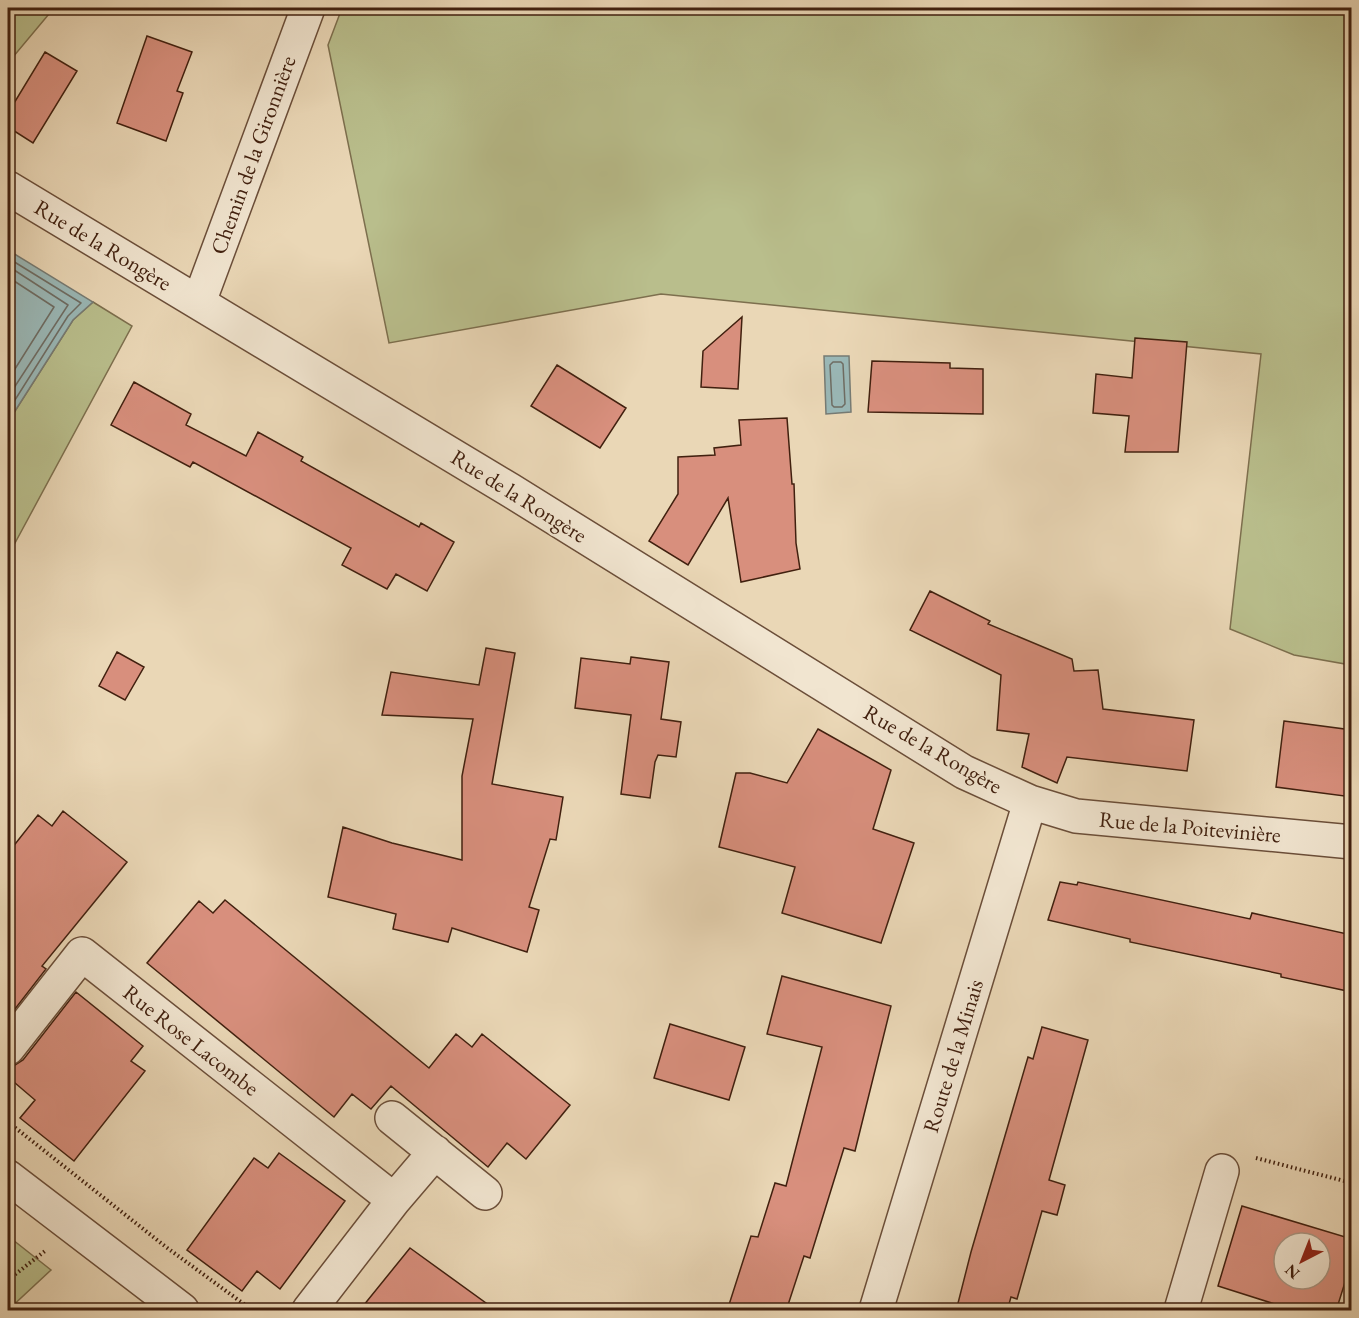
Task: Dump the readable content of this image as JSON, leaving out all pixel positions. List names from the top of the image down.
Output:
{
  "streets": {
    "street": [
      "Chemin de la Gironnière",
      "Rue de la Rongère",
      "Rue de la Poitevinière",
      "Rue Rose Lacombe",
      "Route de la Minais"
    ]
  },
  "crossings": [
    ["Chemin de la Gironnière", "Rue de la Rongère"],
    ["Rue de la Rongère", "Rue de la Poitevinière"],
    ["Rue de la Rongère", "Route de la Minais"],
    ["Rue de la Poitevinière", "Route de la Minais"]
  ],
  "north": "bottom left"
}
